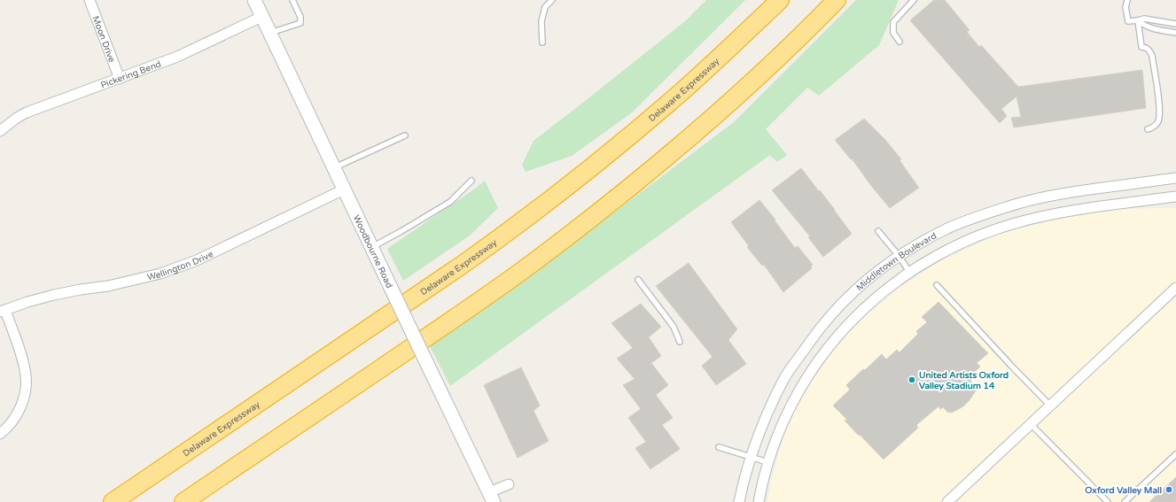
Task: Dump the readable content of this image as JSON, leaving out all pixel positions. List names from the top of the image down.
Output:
{
  "streets": {
    "highway": ["Delaware Expressway"],
    "main road": ["Woodbourne Road"],
    "street": [
      "Moon Drive",
      "Pickering Bend",
      "Middletown Boulevard",
      "Wellington Drive"
    ]
  },
  "crossings": [
    ["Moon Drive", "Pickering Bend"],
    ["Pickering Bend", "Woodbourne Road"],
    ["Woodbourne Road", "Wellington Drive"]
  ],
  "places": ["United Artists Oxford Valley Stadium 14", "Oxford Valley Mall"]
}
